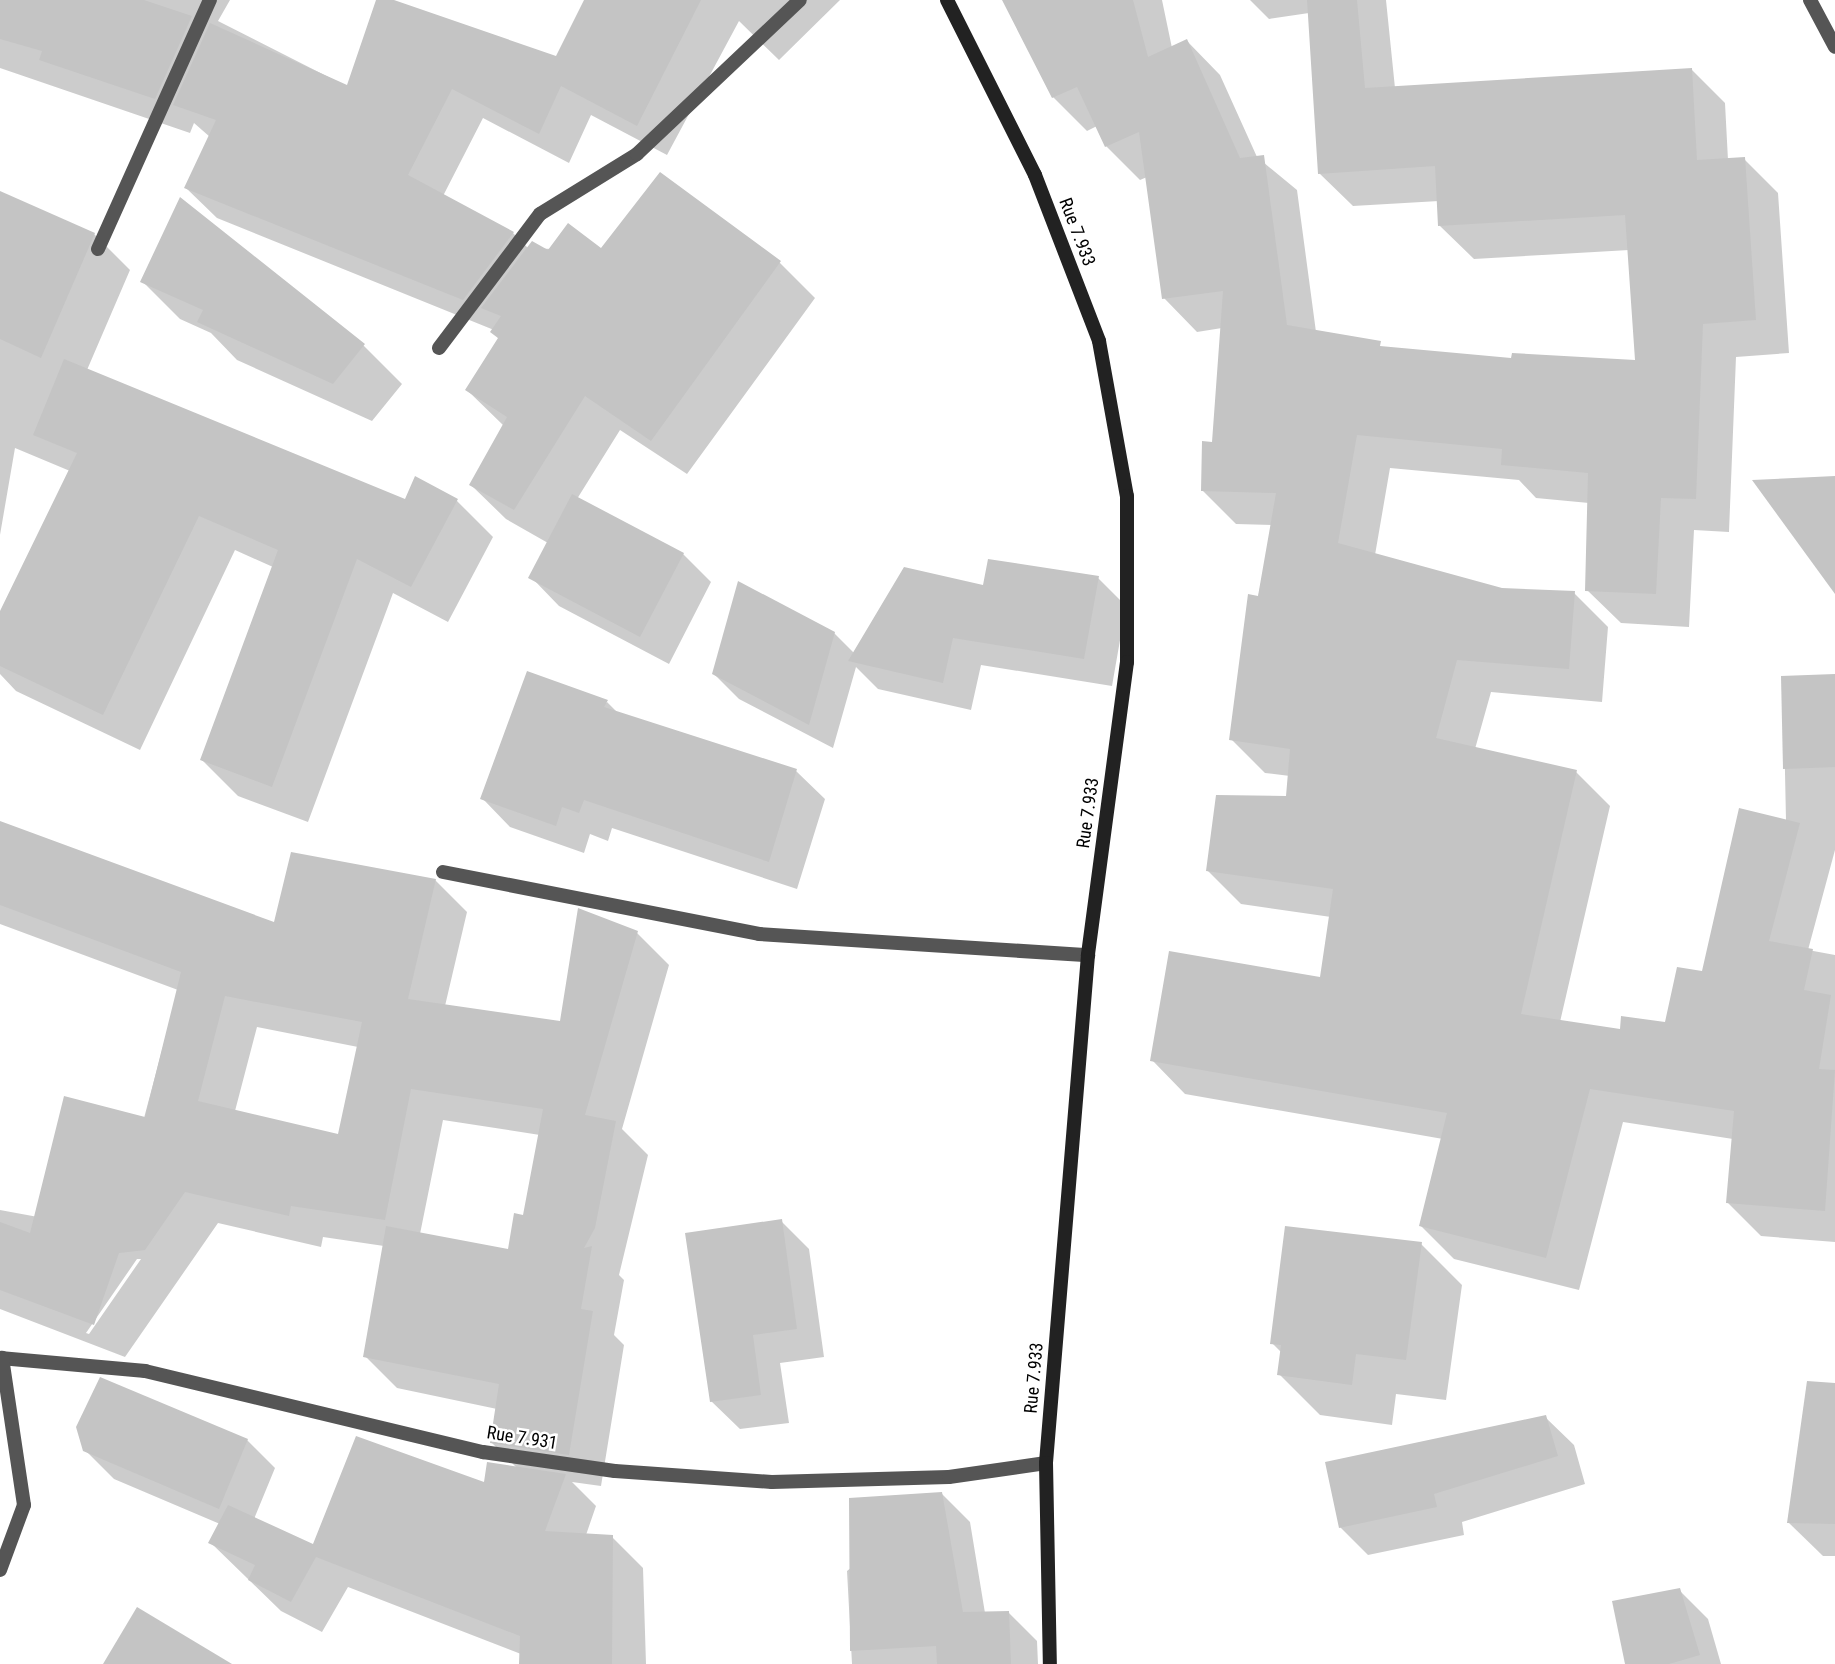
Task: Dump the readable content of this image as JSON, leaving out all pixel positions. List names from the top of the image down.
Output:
{
  "streets": {
    "street": ["Rue 7.933", "Rue 7.931"]
  },
  "crossings": [
    ["Rue 7.933", "Rue 7.931"]
  ]
}
